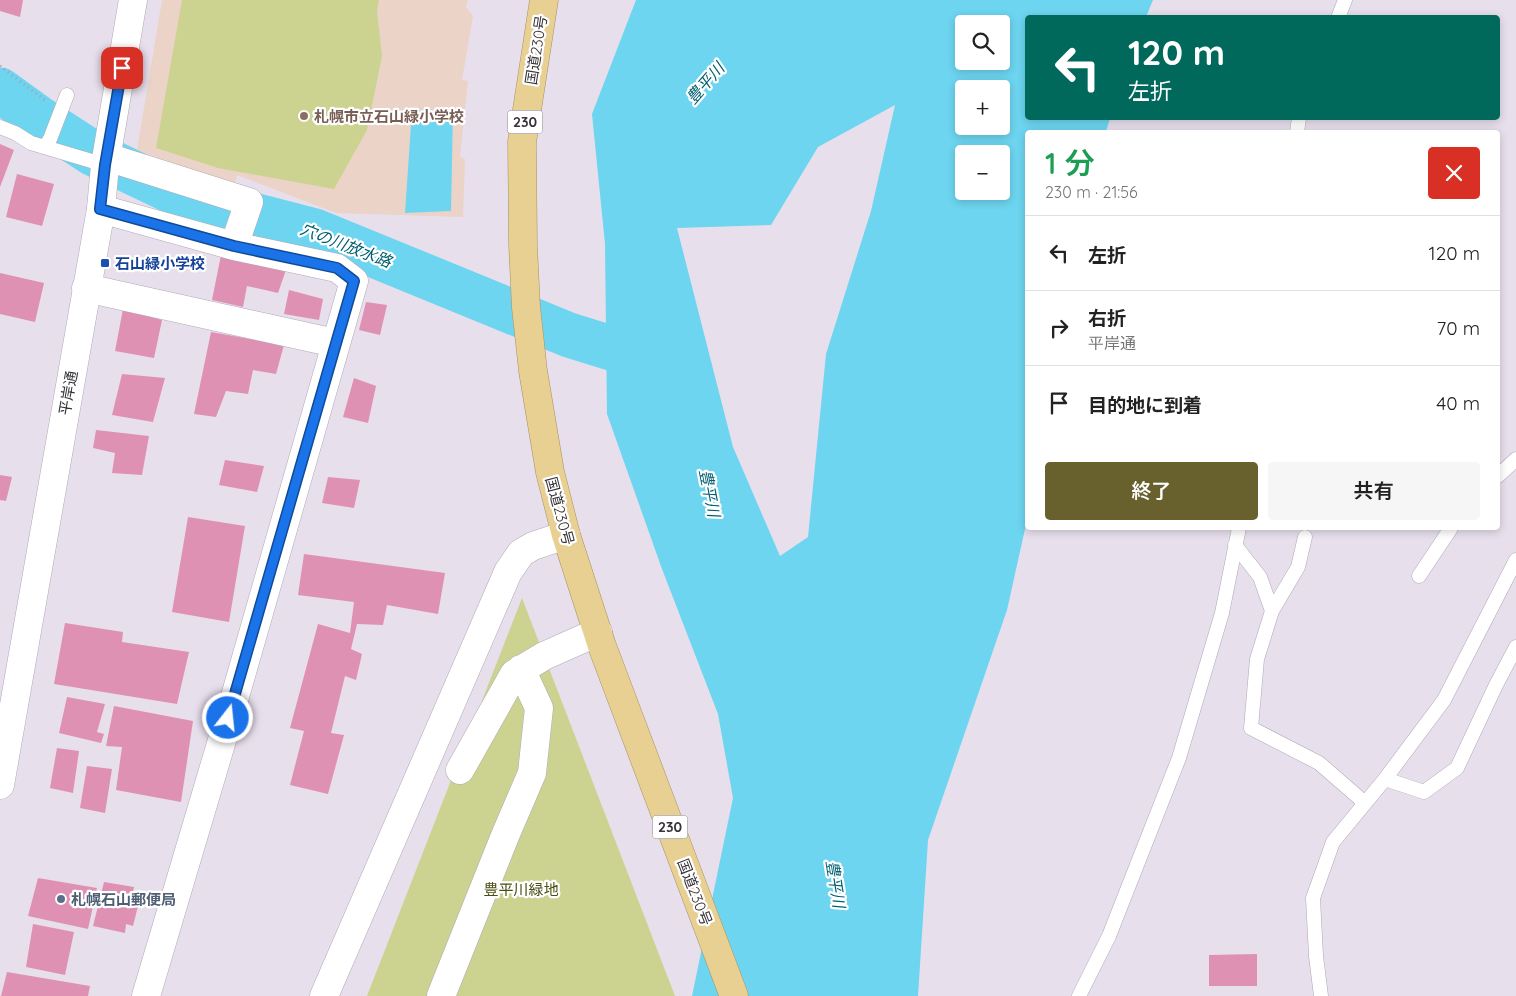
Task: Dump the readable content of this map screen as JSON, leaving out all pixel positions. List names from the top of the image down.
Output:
{
  "streets": {
    "highway": ["国道230号", "230"],
    "street": ["平岸通"]
  },
  "water": ["豊平川", "穴の川放水路"],
  "parks": ["豊平川緑地"],
  "places": {
    "other": ["札幌市立石山緑小学校", "札幌石山郵便局"],
    "transit": ["石山緑小学校"]
  },
  "page": {
    "map_buttons": ["+", "−"],
    "turn": ["120 m", "左折"],
    "heading": ["1 分", "230 m · 21:56"],
    "list": [
      {
        "name": "左折",
        "value": "120 m"
      },
      {
        "name": "右折",
        "note": "平岸通",
        "value": "70 m"
      },
      {
        "name": "目的地に到着",
        "value": "40 m"
      }
    ],
    "buttons": ["終了", "共有"]
  }
}
